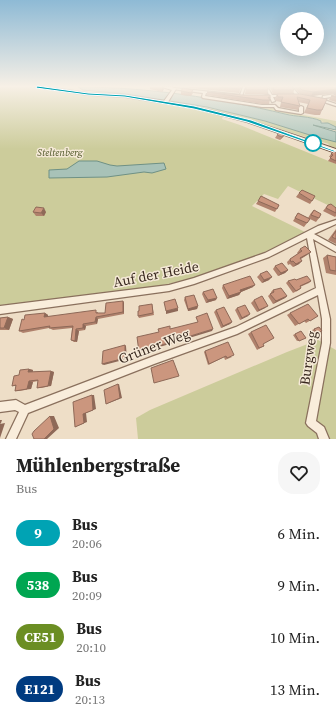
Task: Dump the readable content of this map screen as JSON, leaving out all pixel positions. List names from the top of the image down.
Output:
{
  "streets": {
    "street": ["Auf der Heide", "Grüner Weg", "Burgweg"]
  },
  "crossings": [
    ["Auf der Heide", "Burgweg"],
    ["Grüner Weg", "Burgweg"]
  ],
  "parks": ["Steltenberg"],
  "lines": ["bus line 9"],
  "page": {
    "heading": ["Mühlenbergstraße", "Bus"],
    "list": [
      {
        "mark": "9",
        "name": "Bus",
        "note": "20:06",
        "value": "6 Min."
      },
      {
        "mark": "538",
        "name": "Bus",
        "note": "20:09",
        "value": "9 Min."
      },
      {
        "mark": "CE51",
        "name": "Bus",
        "note": "20:10",
        "value": "10 Min."
      },
      {
        "mark": "E121",
        "name": "Bus",
        "note": "20:13",
        "value": "13 Min."
      }
    ]
  }
}
